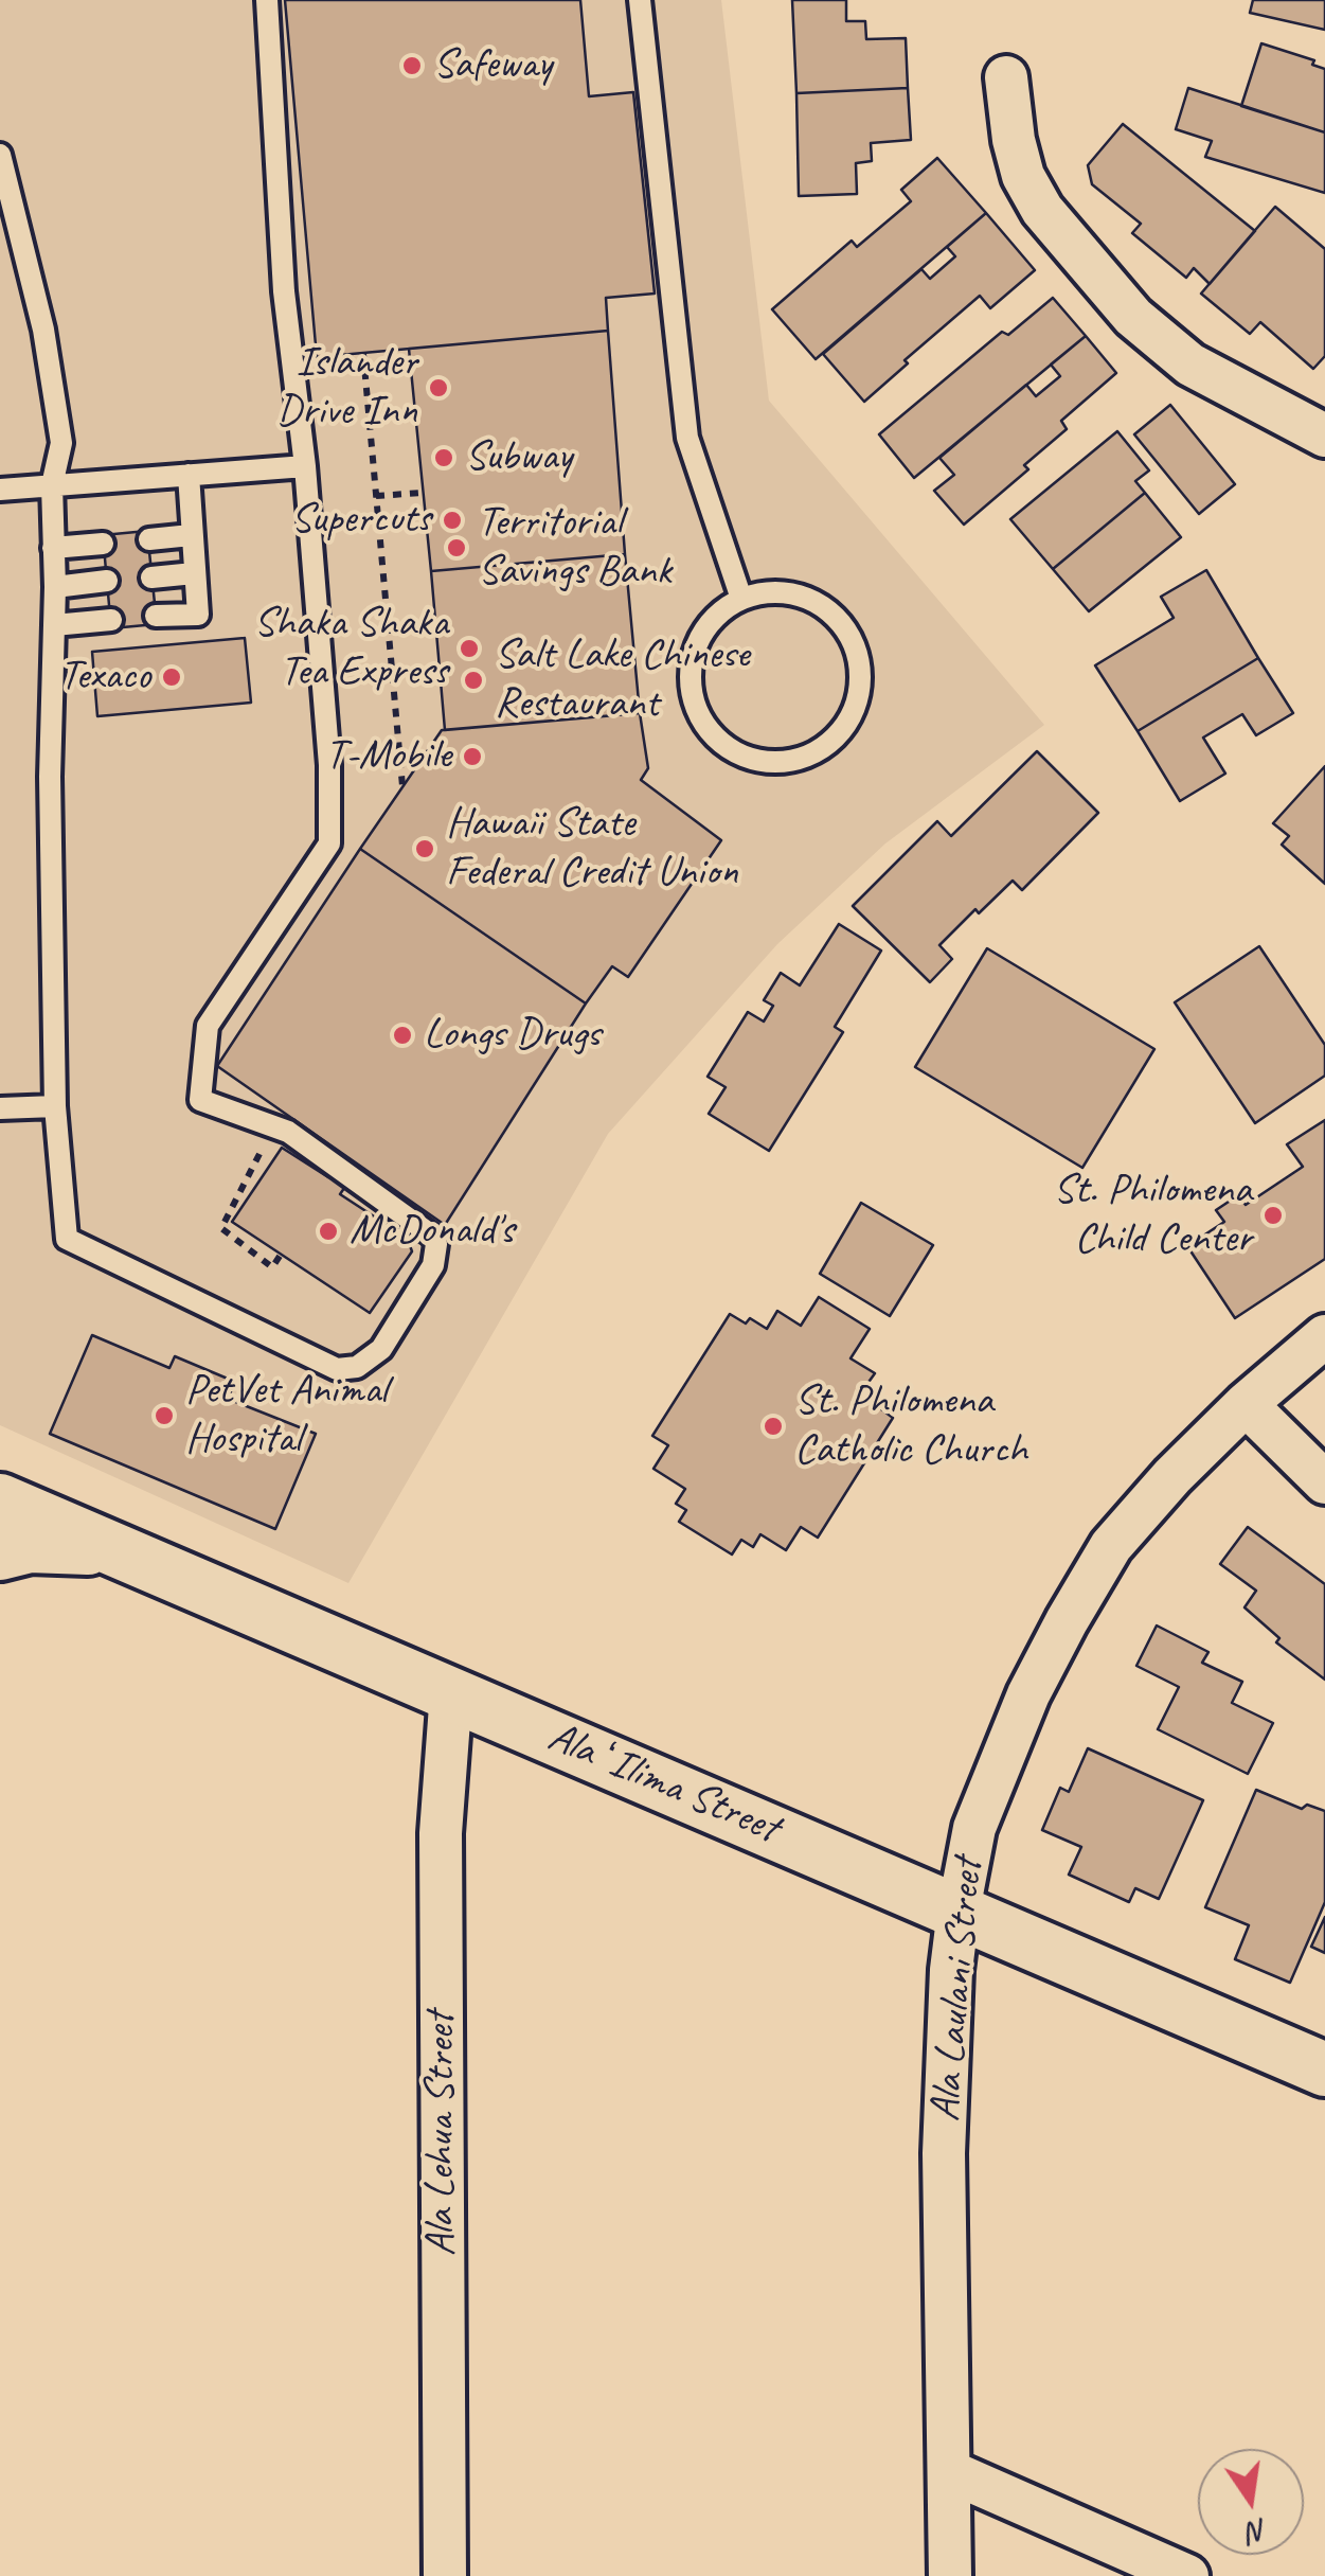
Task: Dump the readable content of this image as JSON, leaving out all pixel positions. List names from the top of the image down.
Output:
{
  "streets": {
    "street": ["Ala ʻIlima Street", "Ala Laulani Street", "Ala Lehua Street"]
  },
  "crossings": [
    ["Ala ʻIlima Street", "Ala Laulani Street"],
    ["Ala ʻIlima Street", "Ala Lehua Street"]
  ],
  "places": [
    "Safeway",
    "Islander Drive Inn",
    "Subway",
    "Supercuts",
    "Territorial Savings Bank",
    "Shaka Shaka Tea Express",
    "Texaco",
    "Salt Lake Chinese Restaurant",
    "T-Mobile",
    "Hawaii State Federal Credit Union",
    "Longs Drugs",
    "St. Philomena Child Center",
    "McDonald's",
    "PetVet Animal Hospital",
    "St. Philomena Catholic Church"
  ],
  "north": "bottom"
}
